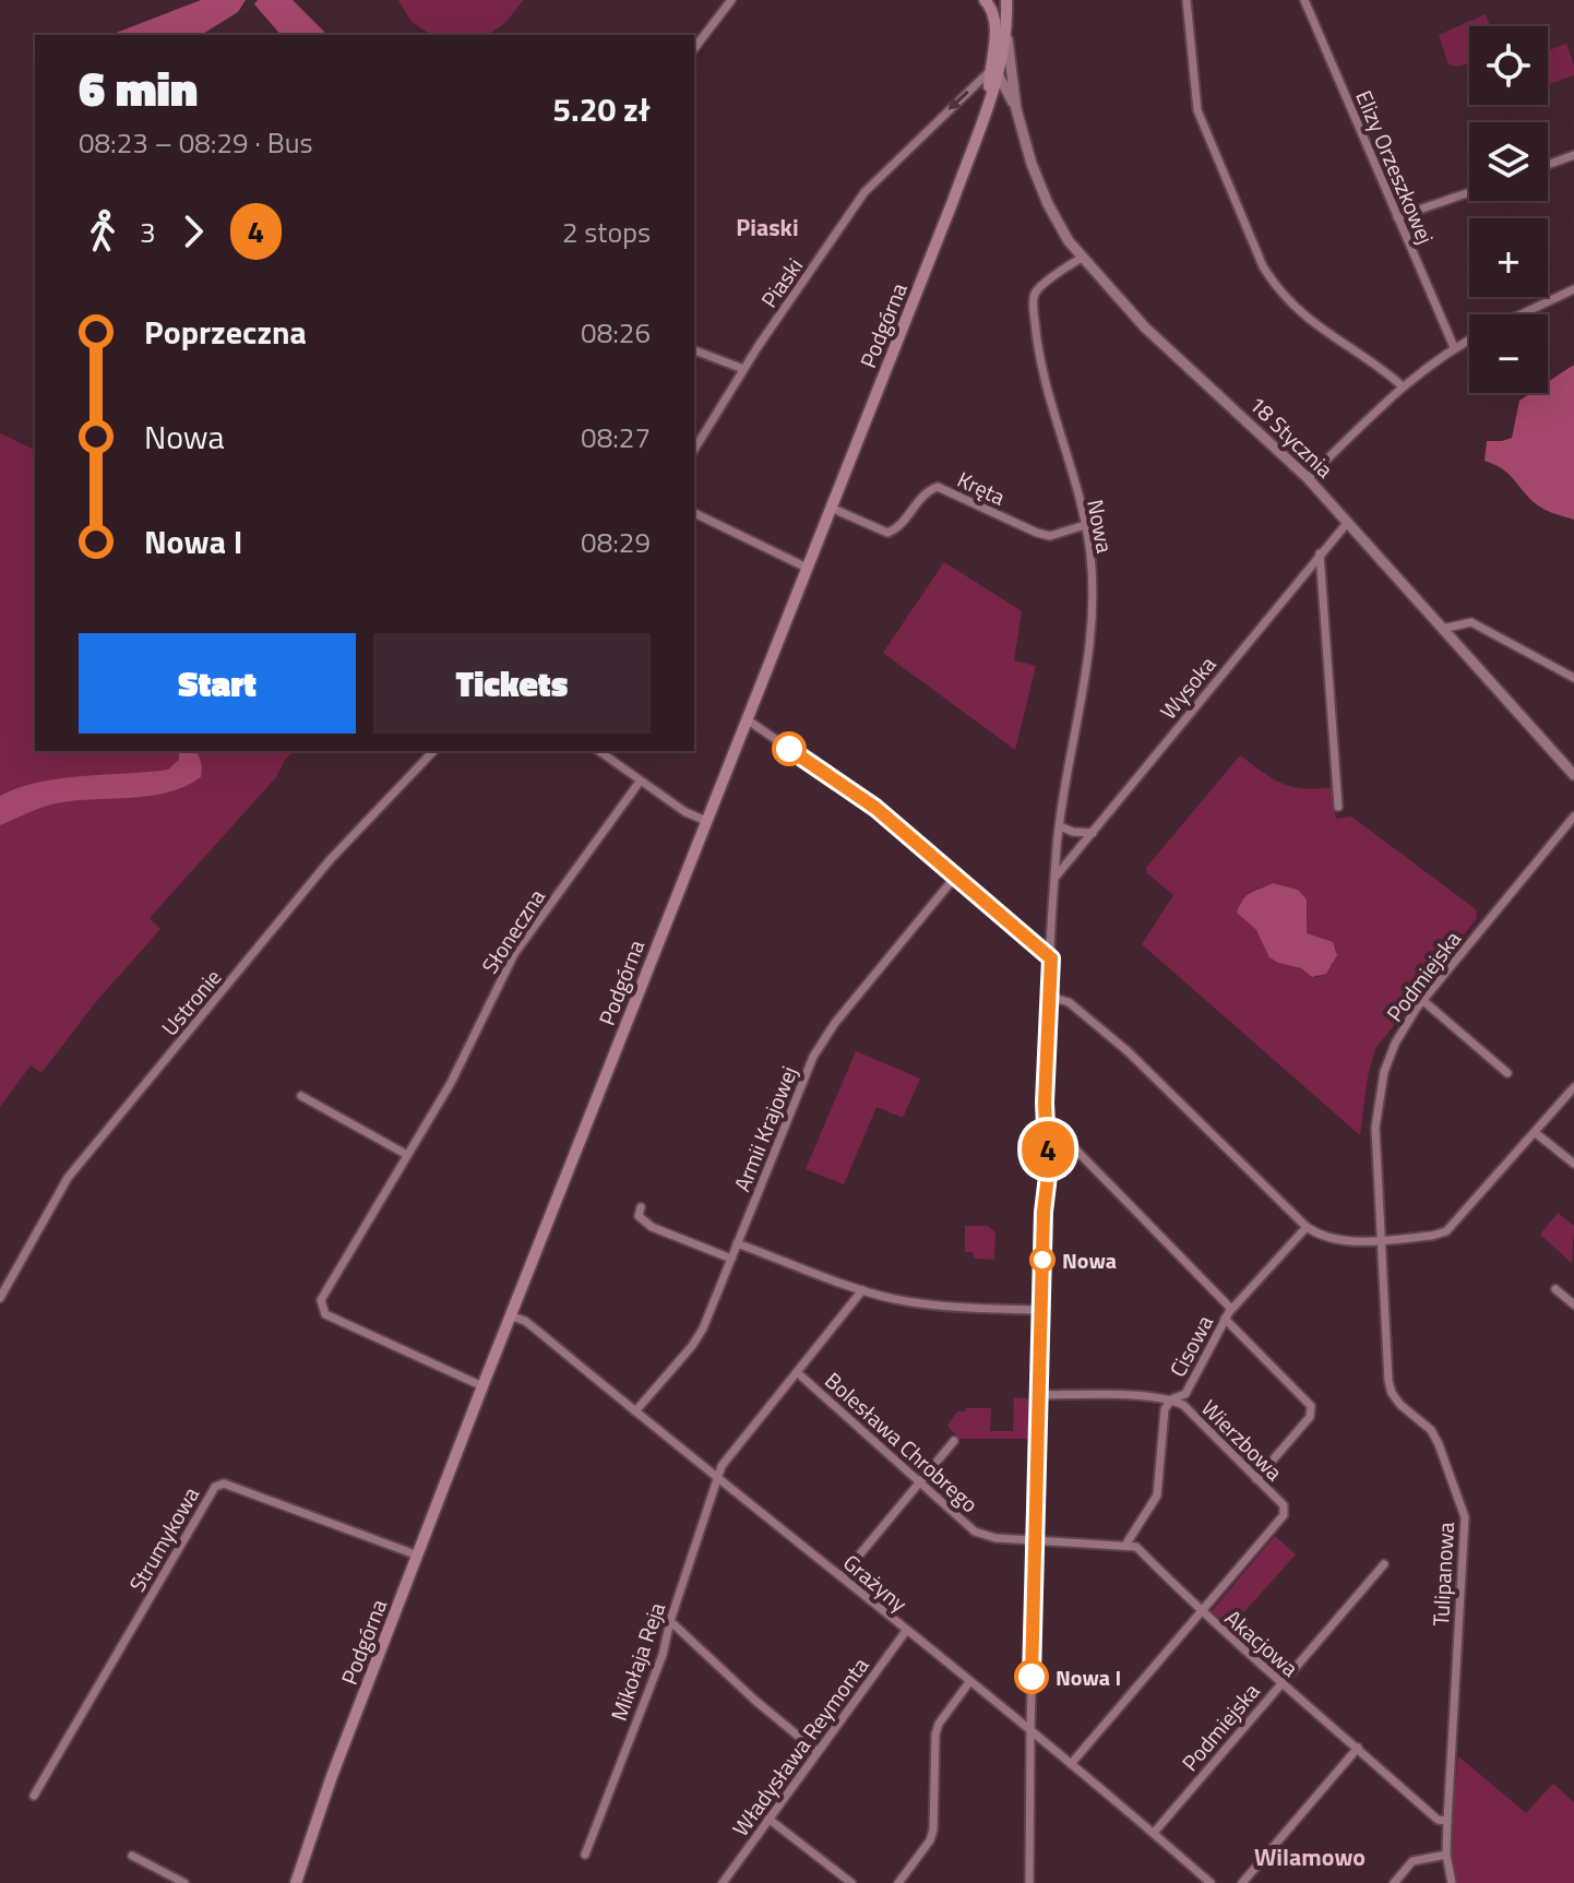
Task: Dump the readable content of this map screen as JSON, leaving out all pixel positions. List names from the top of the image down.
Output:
{
  "streets": {
    "main road": ["Podgórna"],
    "street": [
      "Elizy Orzeszkowej",
      "Piaski",
      "18 Stycznia",
      "Kręta",
      "Nowa",
      "Wysoka",
      "Słoneczna",
      "Podmiejska",
      "Ustronie",
      "Armii Krajowej",
      "Cisowa",
      "Wierzbowa",
      "Bolesława Chrobrego",
      "Strumykowa",
      "Tulipanowa",
      "Grażyny",
      "Akacjowa",
      "Mikołaja Reja",
      "Władysława Reymonta"
    ]
  },
  "crossings": [
    ["Piaski", "Podgórna"],
    ["Piaski", "18 Stycznia"],
    ["Podgórna", "18 Stycznia"],
    ["Podgórna", "Kręta"],
    ["Podgórna", "Słoneczna"],
    ["Podgórna", "Strumykowa"],
    ["Podgórna", "Grażyny"],
    ["18 Stycznia", "Nowa"],
    ["18 Stycznia", "Wysoka"],
    ["Kręta", "Nowa"],
    ["Nowa", "Wysoka"],
    ["Nowa", "Wierzbowa"],
    ["Nowa", "Bolesława Chrobrego"],
    ["Nowa", "Grażyny"],
    ["Podmiejska", "Tulipanowa"],
    ["Podmiejska", "Grażyny"],
    ["Podmiejska", "Akacjowa"],
    ["Armii Krajowej", "Grażyny"],
    ["Cisowa", "Wierzbowa"],
    ["Cisowa", "Akacjowa"],
    ["Wierzbowa", "Akacjowa"],
    ["Bolesława Chrobrego", "Mikołaja Reja"],
    ["Tulipanowa", "Akacjowa"],
    ["Grażyny", "Mikołaja Reja"],
    ["Grażyny", "Władysława Reymonta"]
  ],
  "one_way": ["Piaski"],
  "districts": ["Piaski", "Wilamowo"],
  "places": ["Nowa", "Nowa I"],
  "lines": ["bus line 4"],
  "page": {
    "on_map": "4",
    "map_buttons": ["+", "−"],
    "heading": ["6 min", "08:23 – 08:29 · Bus", "5.20 zł"],
    "legs": ["3", "4", "2 stops"],
    "list": [
      {
        "name": "Poprzeczna",
        "value": "08:26"
      },
      {
        "name": "Nowa",
        "value": "08:27"
      },
      {
        "name": "Nowa I",
        "value": "08:29"
      }
    ],
    "buttons": ["Start", "Tickets"]
  }
}
